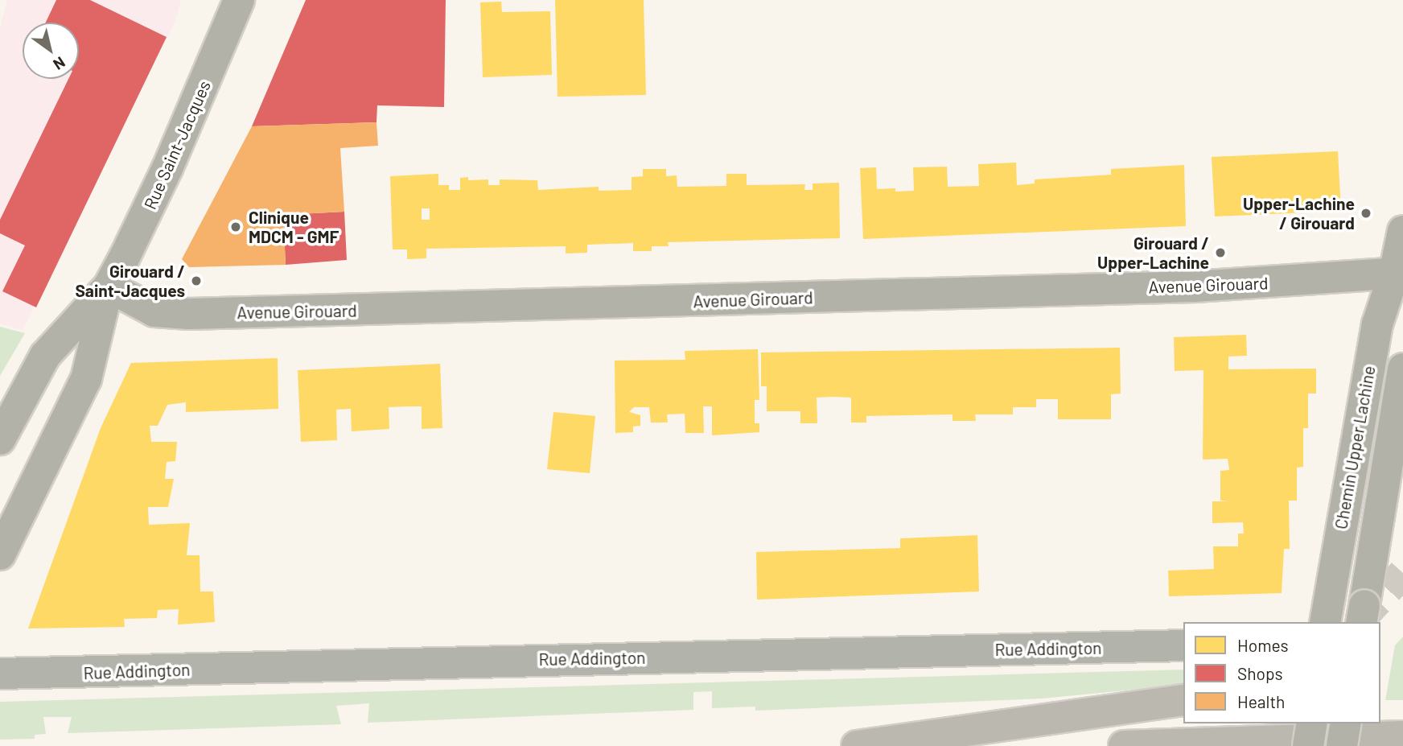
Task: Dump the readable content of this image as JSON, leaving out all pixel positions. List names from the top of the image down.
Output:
{
  "streets": {
    "main road": ["Rue Saint-Jacques", "Avenue Girouard", "Chemin Upper Lachine"],
    "street": ["Rue Addington"]
  },
  "crossings": [
    ["Rue Saint-Jacques", "Avenue Girouard"],
    ["Avenue Girouard", "Chemin Upper Lachine"]
  ],
  "places": [
    "Upper-Lachine / Girouard",
    "Clinique MDCM - GMF",
    "Girouard / Upper-Lachine",
    "Girouard / Saint-Jacques"
  ],
  "legend": ["Homes", "Shops", "Health"],
  "north": "bottom right"
}
